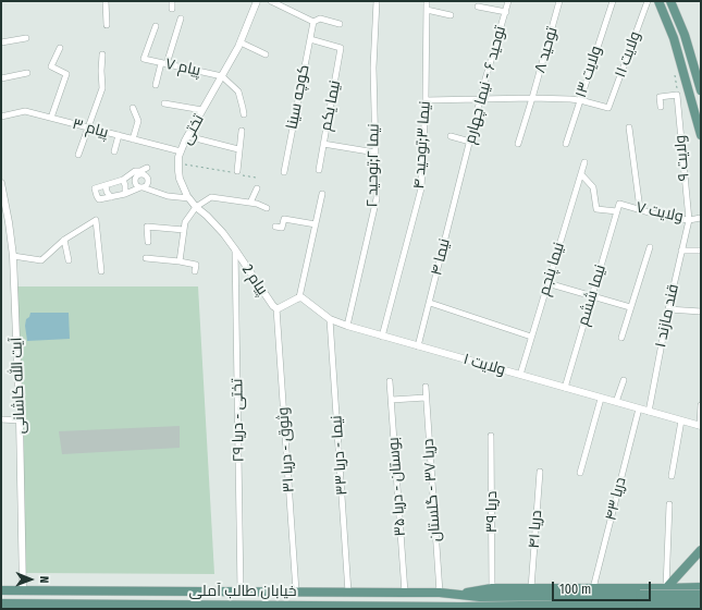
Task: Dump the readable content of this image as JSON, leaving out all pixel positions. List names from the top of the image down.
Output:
{
  "streets": {
    "main road": ["خیابان طالب آملی"],
    "street": [
      "توحید ۸",
      "ولایت ۱۱",
      "پیام ۷",
      "ولایت ۱۳",
      "توحید ۶ - نیما چهارم",
      "کوچه سینا",
      "نیما یکم",
      "پيام ۳",
      "تختی",
      "نیما ۳;توحید ۴",
      "ولایت ۹",
      "نیما ۲;توحید ۲",
      "ولایت ۷",
      "نیما ۴",
      "نیما پنجم",
      "پیام 2",
      "نیما ششم",
      "قند مازند ۱",
      "ولایت ۱",
      "آیت الله کاشانی",
      "تختی - دریا ۲۹",
      "وثوق - دریا ۳۱",
      "نیما - دریا ۳۳",
      "بوستان - دریا ۳۵",
      "دریا ۳۷ - گلستان",
      "دریا ۴۳",
      "دریا ۳۹",
      "دریا ۴۱"
    ]
  },
  "crossings": [
    ["ولایت ۱۱", "ولایت ۱۳"],
    ["پیام ۷", "تختی"],
    ["توحید ۶ - نیما چهارم", "نیما ۴"],
    ["کوچه سینا", "نیما یکم"],
    ["نیما یکم", "نیما ۲;توحید ۲"],
    ["پيام ۳", "تختی"],
    ["تختی", "پیام 2"],
    ["تختی", "تختی - دریا ۲۹"],
    ["نیما ۳;توحید ۴", "ولایت ۱"],
    ["ولایت ۹", "ولایت ۷"],
    ["ولایت ۹", "قند مازند ۱"],
    ["نیما ۲;توحید ۲", "ولایت ۱"],
    ["ولایت ۷", "نیما ششم"],
    ["ولایت ۷", "قند مازند ۱"],
    ["نیما ۴", "ولایت ۱"],
    ["نیما پنجم", "ولایت ۱"],
    ["پیام 2", "تختی - دریا ۲۹"],
    ["پیام 2", "وثوق - دریا ۳۱"],
    ["نیما ششم", "ولایت ۱"],
    ["قند مازند ۱", "ولایت ۱"],
    ["ولایت ۱", "نیما - دریا ۳۳"],
    ["ولایت ۱", "دریا ۴۳"],
    ["آیت الله کاشانی", "خیابان طالب آملی"],
    ["تختی - دریا ۲۹", "خیابان طالب آملی"],
    ["وثوق - دریا ۳۱", "خیابان طالب آملی"],
    ["نیما - دریا ۳۳", "خیابان طالب آملی"],
    ["بوستان - دریا ۳۵", "خیابان طالب آملی"],
    ["دریا ۳۷ - گلستان", "خیابان طالب آملی"]
  ],
  "scale_bar": "100 m",
  "north": "right"
}
